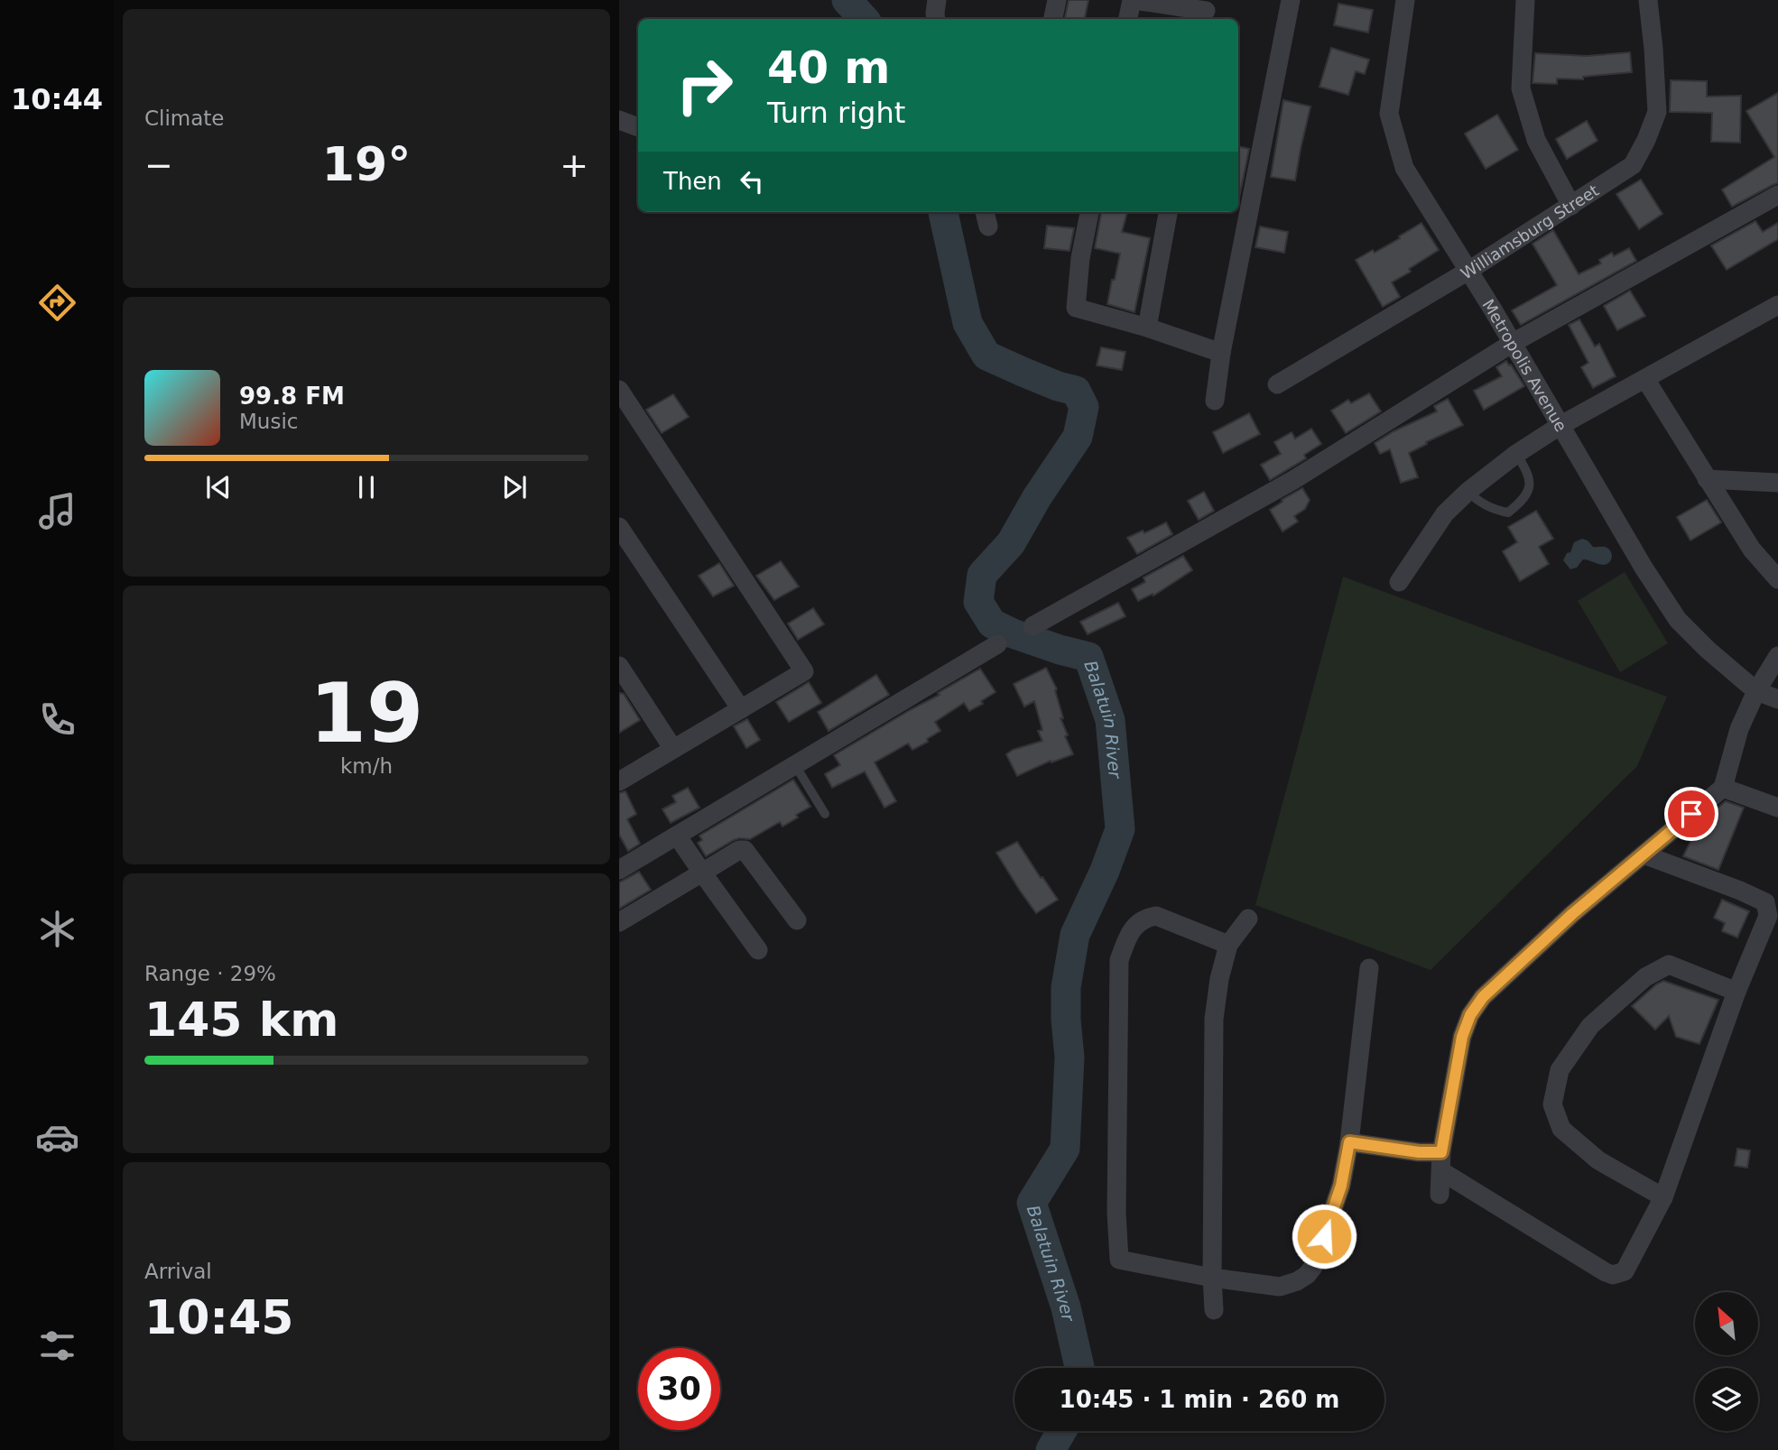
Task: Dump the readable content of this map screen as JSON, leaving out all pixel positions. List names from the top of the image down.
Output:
{
  "streets": {
    "street": ["Williamsburg Street", "Metropolis Avenue"]
  },
  "crossings": [
    ["Williamsburg Street", "Metropolis Avenue"]
  ],
  "water": ["Balatuin River"],
  "north": "top left",
  "page": {
    "tabs": "10:44",
    "tile": [
      "Climate",
      ["19", "km/h"],
      ["Range · 29%", "145 km"],
      ["Arrival", "10:45"]
    ],
    "turn": ["40 m", "Turn right"],
    "heat": ["−", "19°", "+"],
    "then": "Then",
    "song": ["99.8 FM", "Music"],
    "limit": "30",
    "trip": "10:45 · 1 min · 260 m"
  }
}
